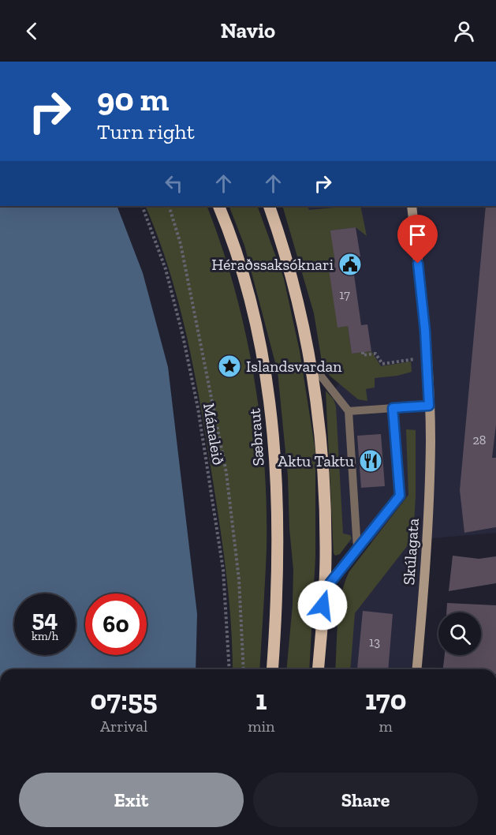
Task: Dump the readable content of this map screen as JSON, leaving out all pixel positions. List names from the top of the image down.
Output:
{
  "streets": {
    "main road": ["Sæbraut"],
    "street": ["Skúlagata"],
    "path": ["Mánaleið"]
  },
  "places": {
    "public building": ["Héraðssaksóknari"],
    "place": ["Islandsvardan"],
    "restaurant": ["Aktu Taktu"]
  },
  "house_numbers": ["17", "28", "13"],
  "page": {
    "header": "Navio",
    "turn": ["90 m", "Turn right"],
    "speed": "54 km/h",
    "limit": "60",
    "eta": [
      "07:55",
      "Arrival",
      "1",
      "min",
      "170",
      "m"
    ],
    "buttons": ["Exit", "Share"]
  }
}
